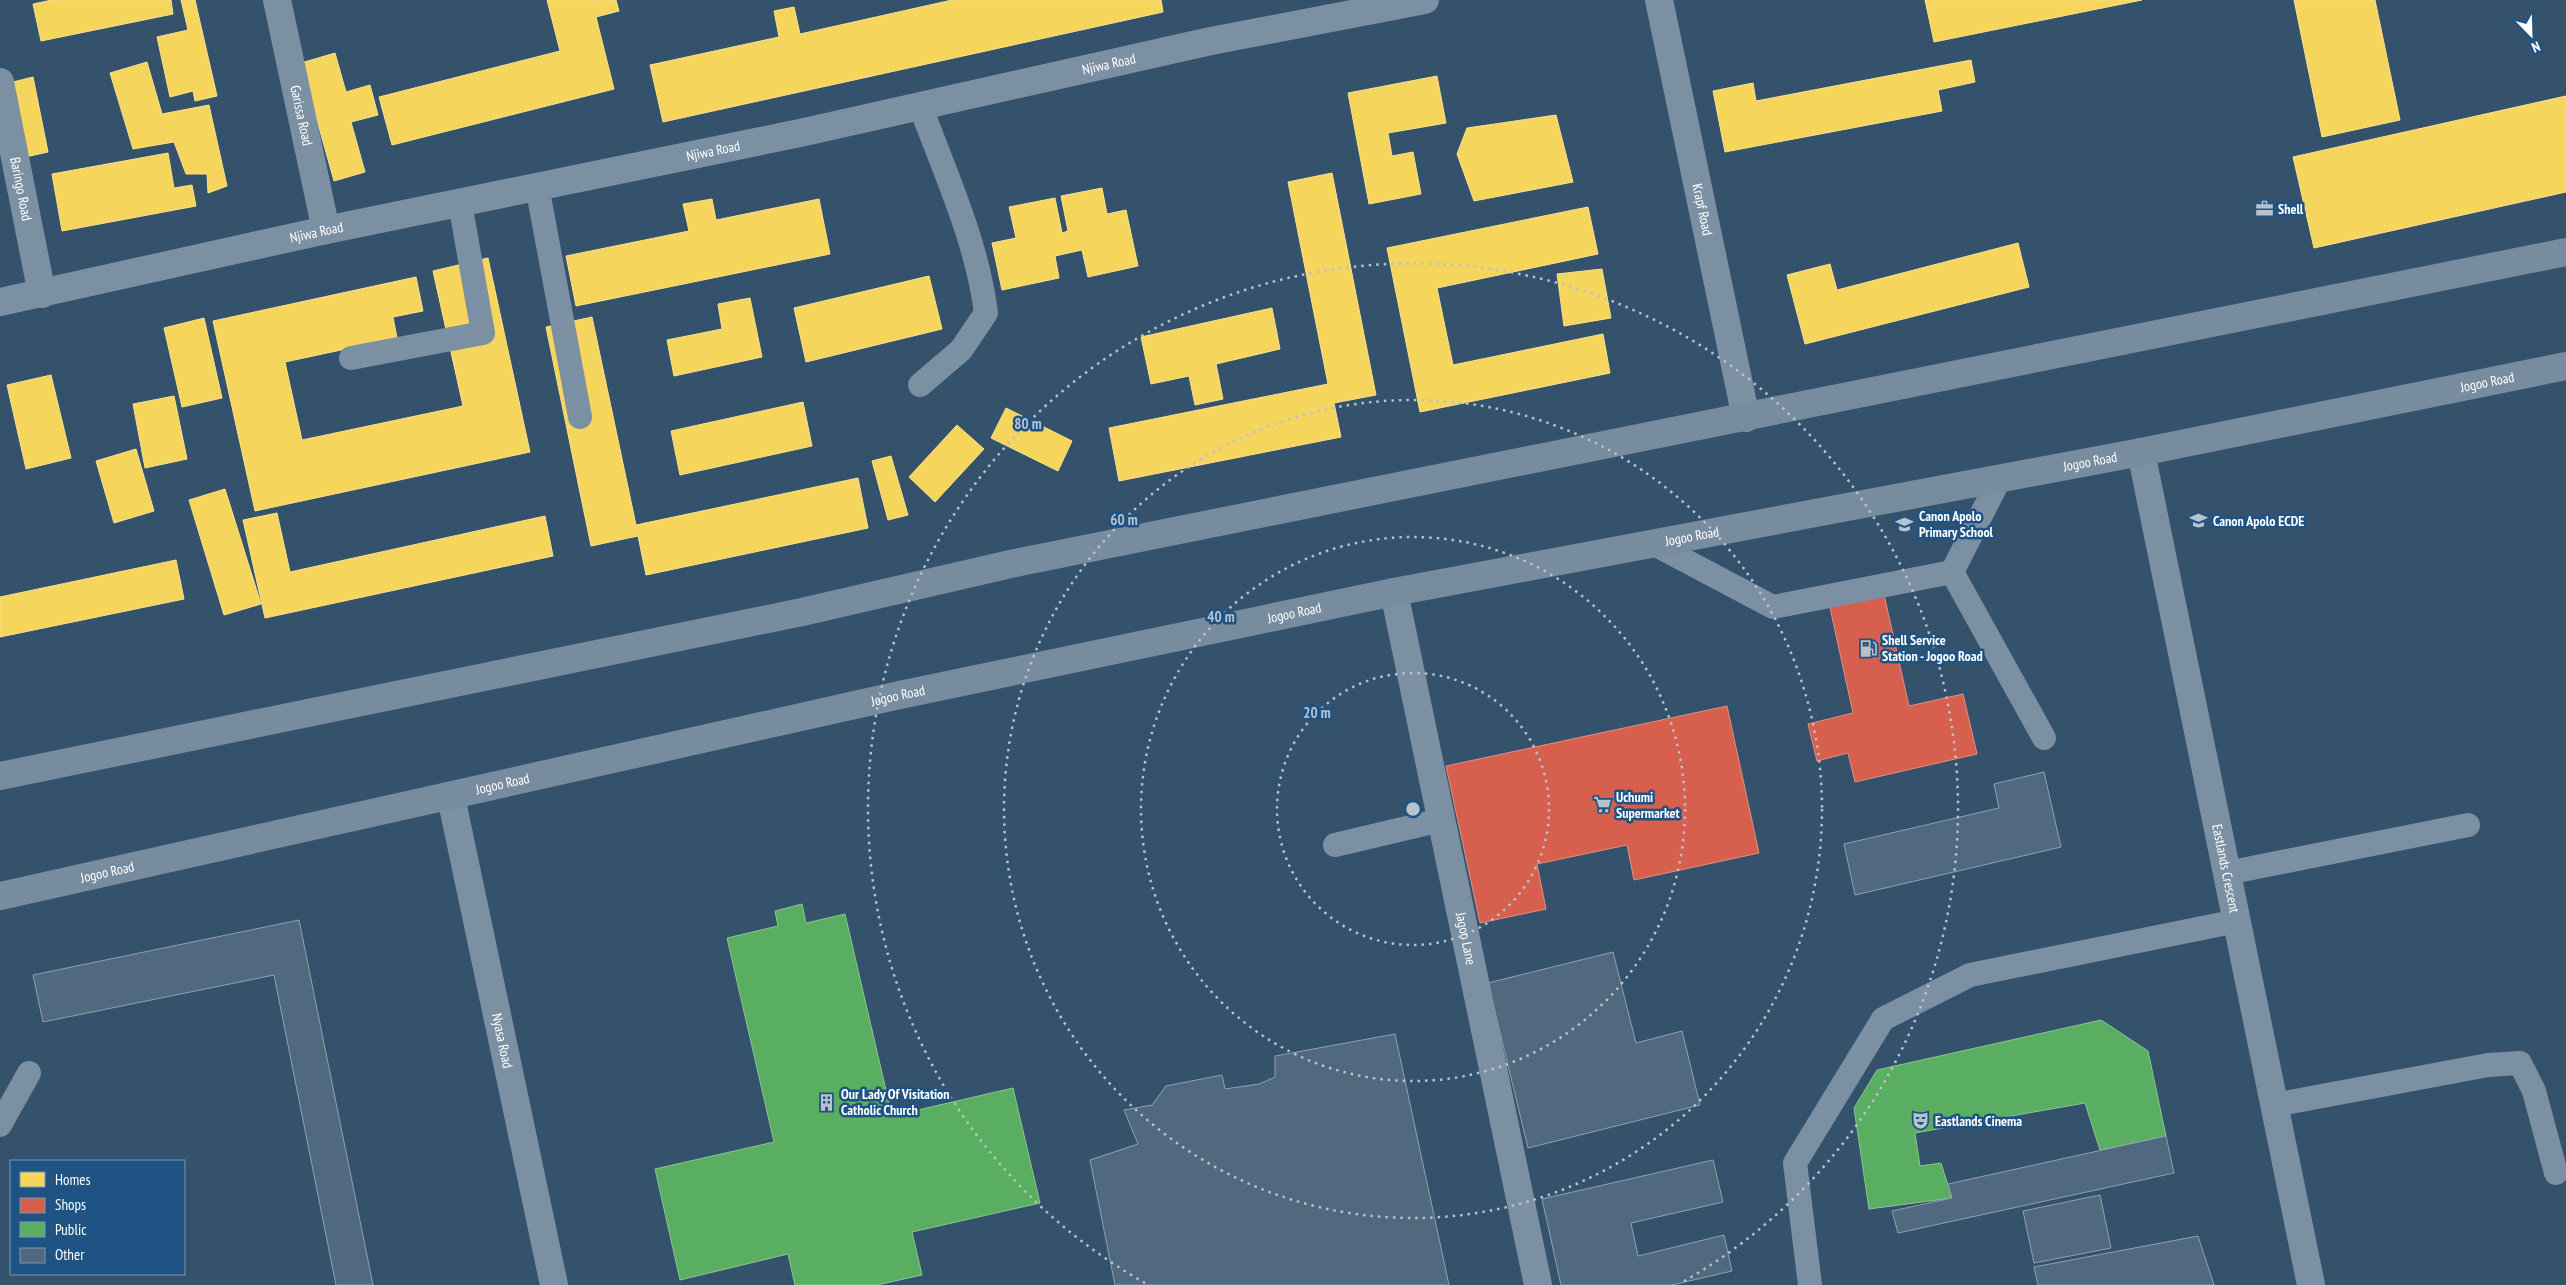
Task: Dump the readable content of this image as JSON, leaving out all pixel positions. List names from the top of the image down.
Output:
{
  "streets": {
    "main road": ["Jogoo Road"],
    "street": [
      "Njiwa Road",
      "Garissa Road",
      "Baringo Road",
      "Krapf Road",
      "Eastlands Crescent",
      "Jagoo Lane",
      "Nyasa Road"
    ]
  },
  "crossings": [
    ["Njiwa Road", "Garissa Road"],
    ["Njiwa Road", "Baringo Road"],
    ["Jogoo Road", "Eastlands Crescent"],
    ["Jogoo Road", "Jagoo Lane"],
    ["Jogoo Road", "Nyasa Road"]
  ],
  "places": {
    "office": ["Shell"],
    "school or university": ["Canon Apolo ECDE", "Canon Apolo Primary School"],
    "fuel station": ["Shell Service Station - Jogoo Road"],
    "supermarket": ["Uchumi Supermarket"],
    "building": ["Our Lady Of Visitation Catholic Church"],
    "theatre": ["Eastlands Cinema"]
  },
  "legend": [
    "Homes",
    "Shops",
    "Public",
    "Other"
  ],
  "north": "bottom right",
  "rings": [
    "80 m",
    "60 m",
    "40 m",
    "20 m"
  ]
}
